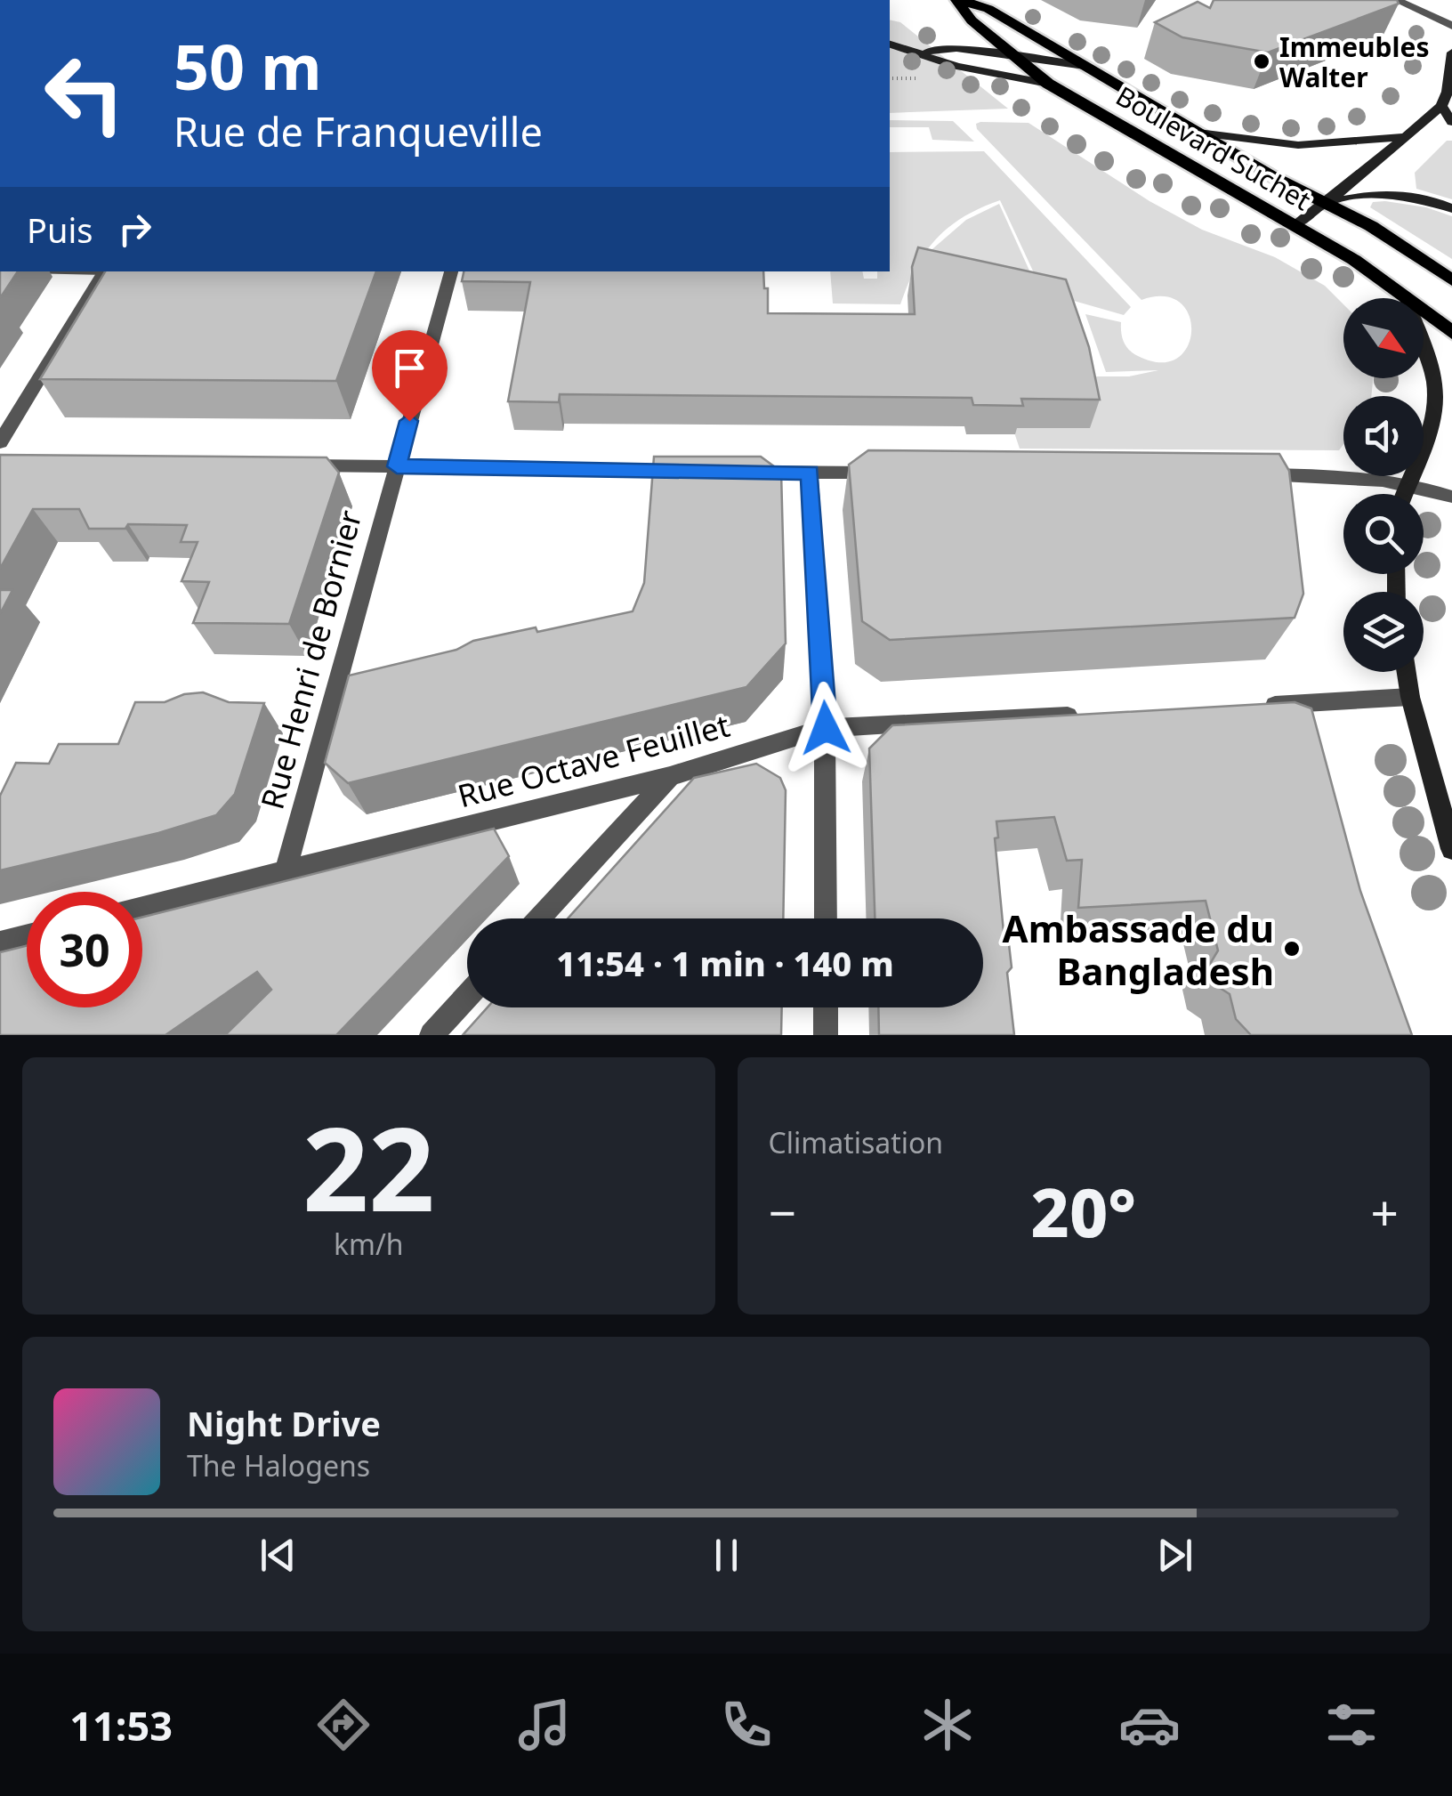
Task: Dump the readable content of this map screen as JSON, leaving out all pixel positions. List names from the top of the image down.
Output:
{
  "streets": {
    "main road": ["Boulevard Suchet"],
    "street": ["Rue Henri de Bornier", "Rue Octave Feuillet"]
  },
  "crossings": [
    ["Rue Henri de Bornier", "Rue Octave Feuillet"]
  ],
  "places": ["Immeubles Walter", "Ambassade du Bangladesh"],
  "north": "bottom right",
  "page": {
    "turn": ["50 m", "Rue de Franqueville"],
    "then": "Puis",
    "limit": "30",
    "trip": "11:54 · 1 min · 140 m",
    "tile": [
      ["22", "km/h"],
      "Climatisation"
    ],
    "heat": ["−", "20°", "+"],
    "song": ["Night Drive", "The Halogens"],
    "tabs": "11:53"
  }
}
